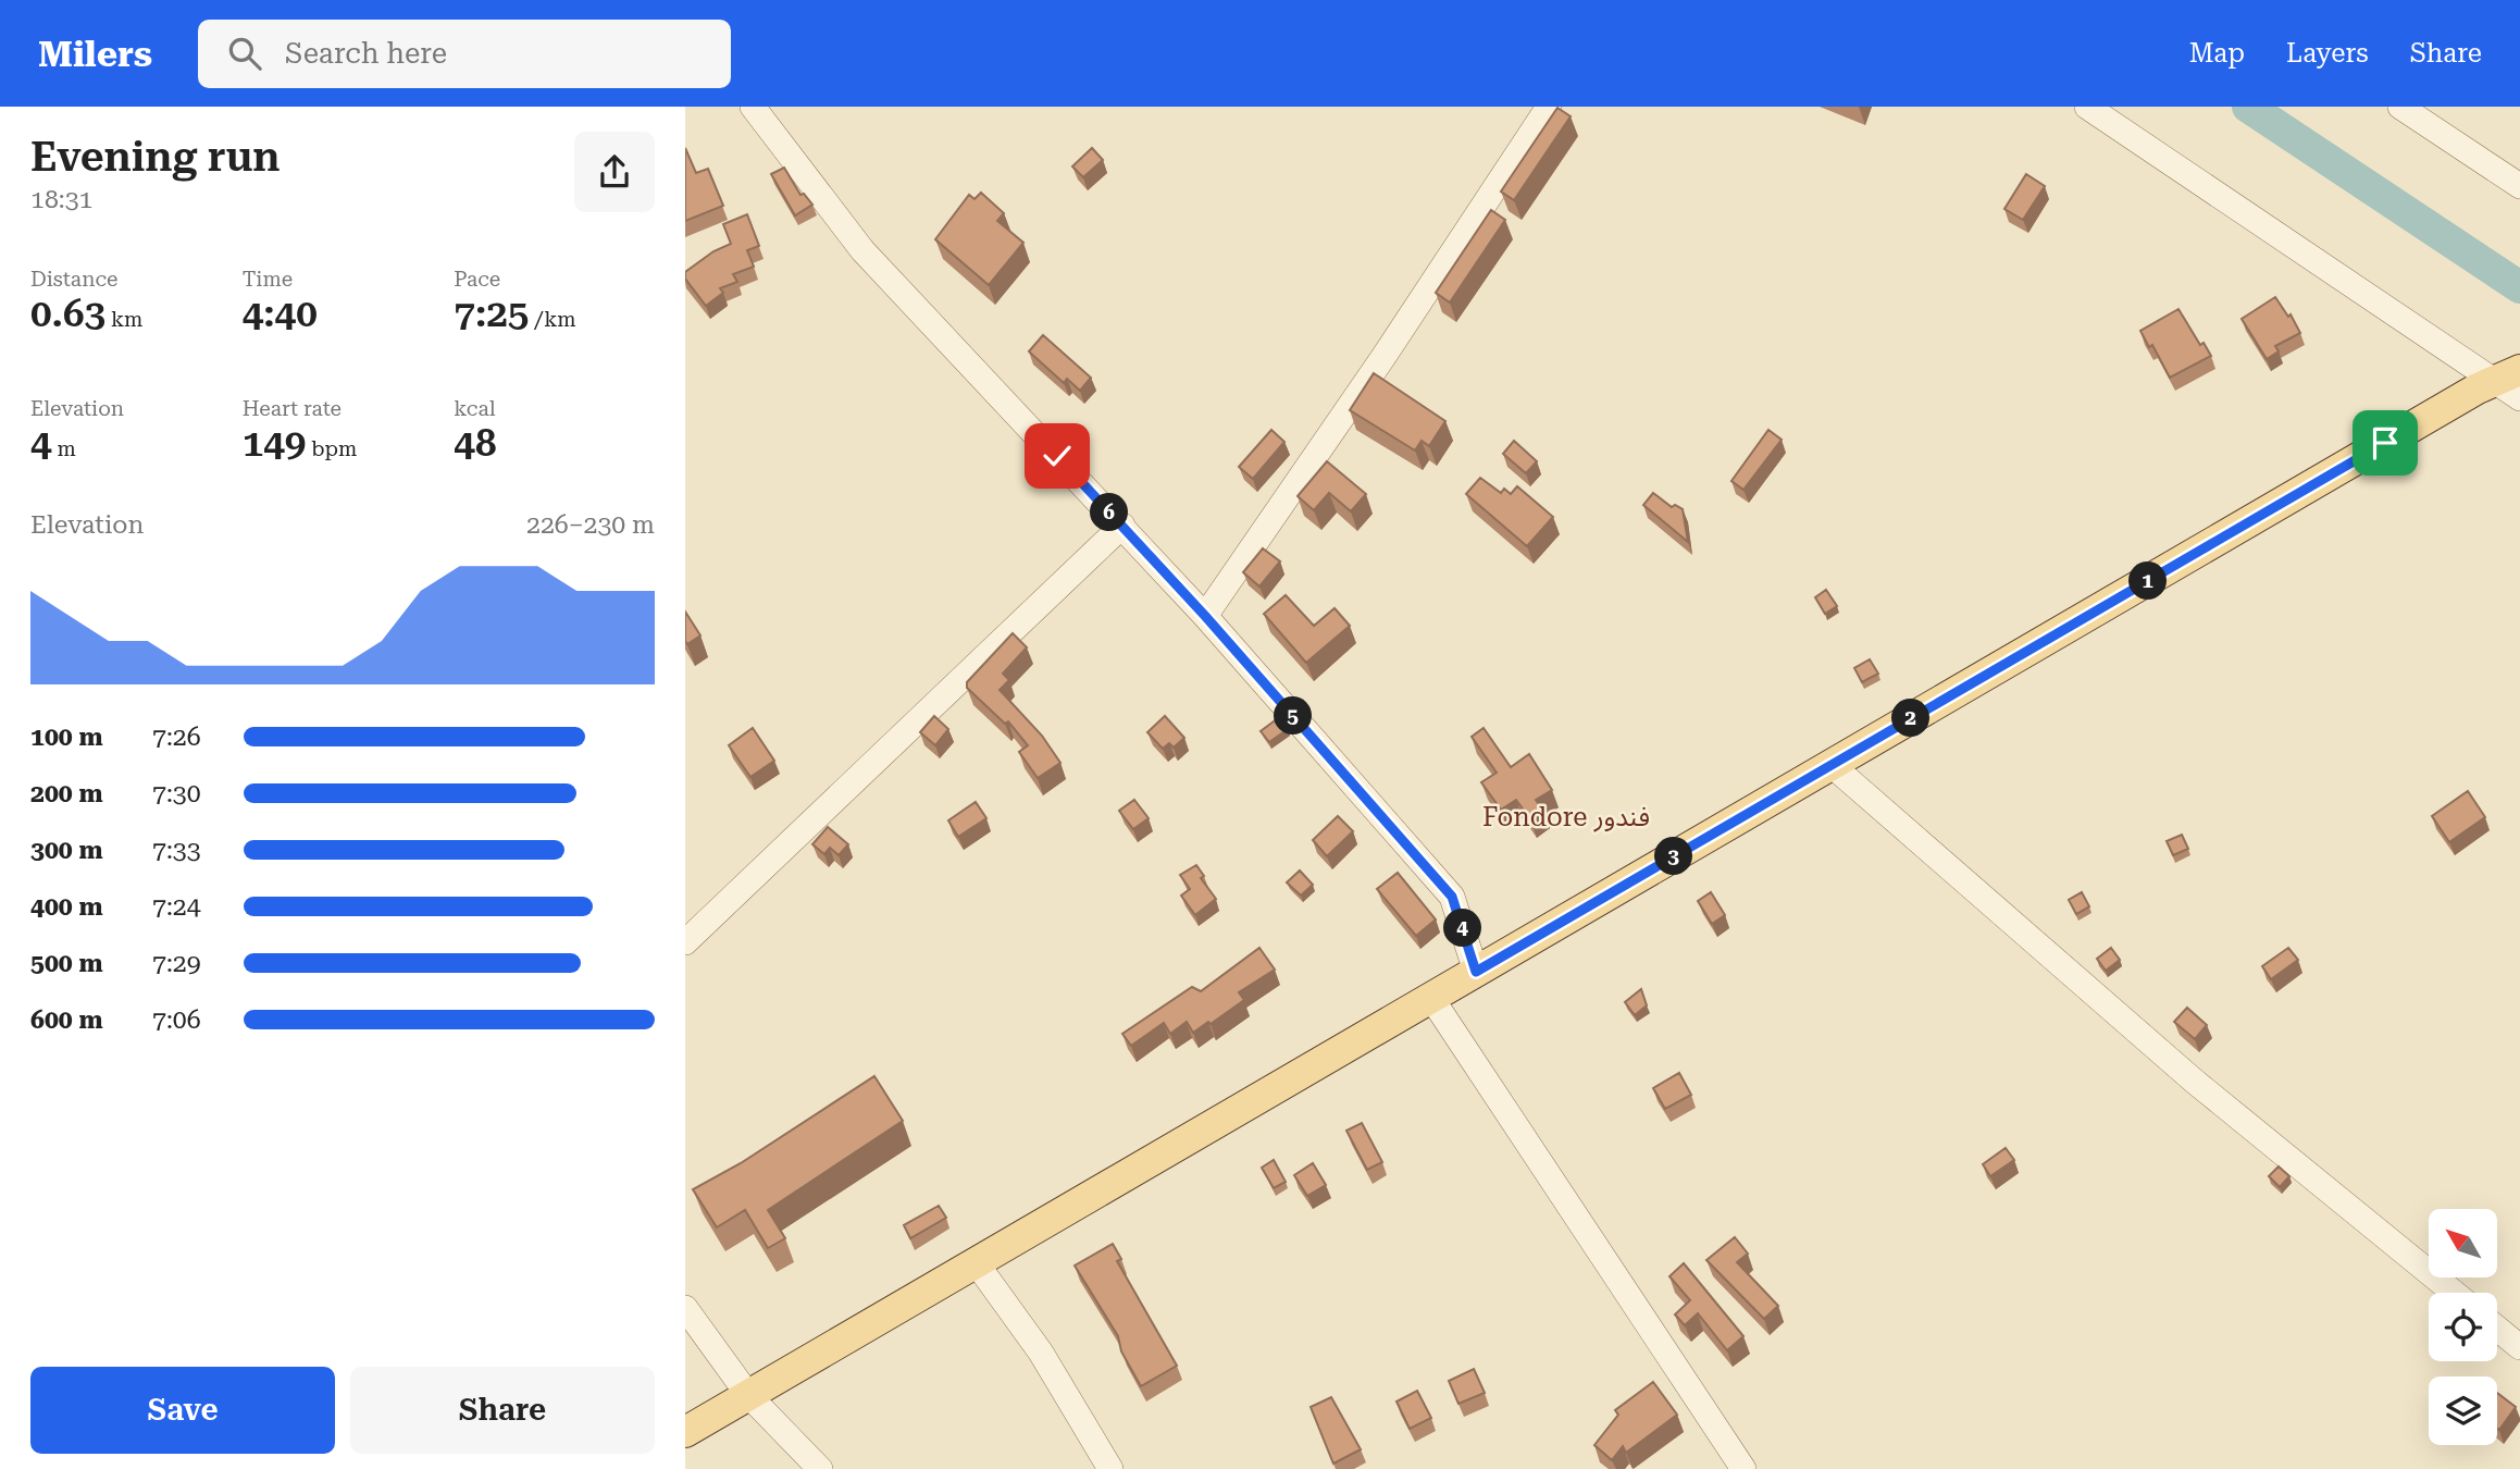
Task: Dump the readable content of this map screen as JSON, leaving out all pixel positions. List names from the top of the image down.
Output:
{
  "districts": ["Fondore فندور"],
  "north": "top left",
  "page": {
    "header": "Milers",
    "search": "Search here",
    "nav": ["Map", "Layers", "Share"],
    "heading": ["Evening run", "18:31"],
    "stats": [
      ["Distance", "0.63 km"],
      ["Time", "4:40"],
      ["Pace", "7:25 /km"],
      ["Elevation", "4 m"],
      ["Heart rate", "149 bpm"],
      ["kcal", "48"]
    ],
    "pins": [
      "6",
      "1",
      "5",
      "2",
      "3",
      "4"
    ],
    "chart": ["Elevation", "226–230 m"],
    "list": [
      {
        "name": "100 m",
        "note": "7:26"
      },
      {
        "name": "200 m",
        "note": "7:30"
      },
      {
        "name": "300 m",
        "note": "7:33"
      },
      {
        "name": "400 m",
        "note": "7:24"
      },
      {
        "name": "500 m",
        "note": "7:29"
      },
      {
        "name": "600 m",
        "note": "7:06"
      }
    ],
    "buttons": ["Save", "Share"]
  }
}
